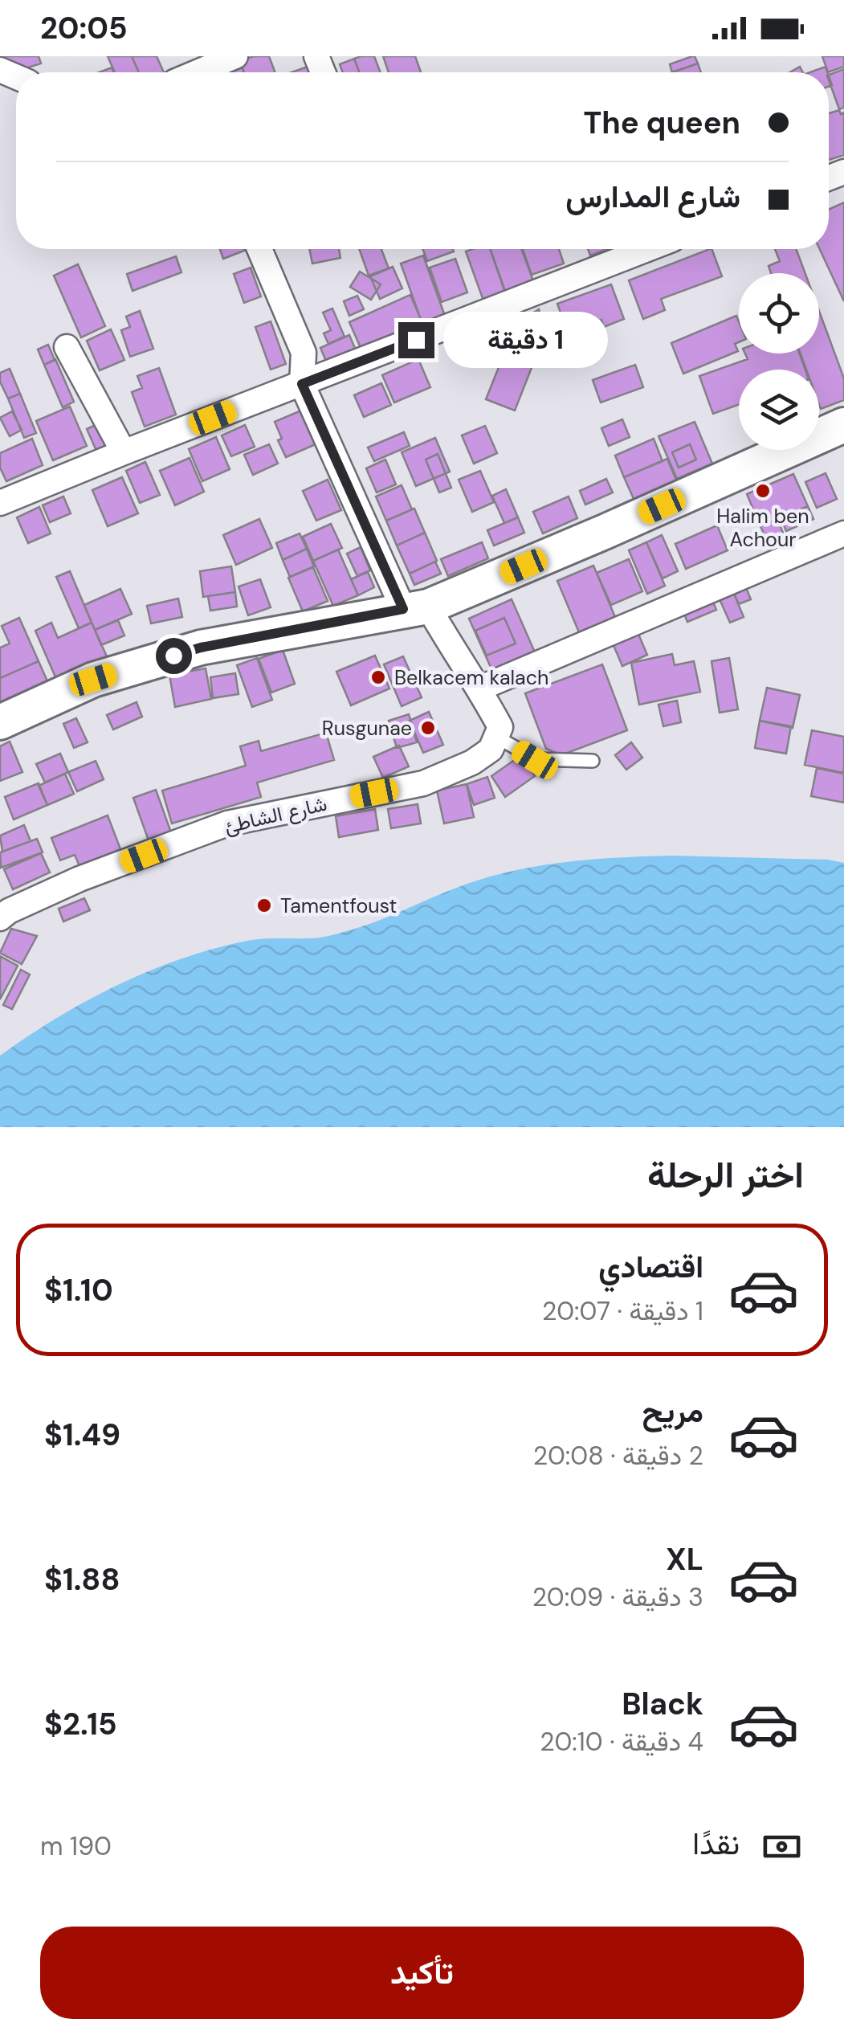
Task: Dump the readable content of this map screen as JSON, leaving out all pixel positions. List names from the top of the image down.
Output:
{
  "streets": {
    "street": ["شارع الشاطئ"]
  },
  "places": [
    "Halim ben Achour",
    "Belkacem kalach",
    "Rusgunae",
    "Tamentfoust"
  ],
  "page": {
    "status": "20:05",
    "banner": ["The queen", "شارع المدارس"],
    "bubble": "1 دقيقة",
    "heading": "اختر الرحلة",
    "list": [
      {
        "name": "اقتصادي",
        "note": "1 دقيقة · 20:07",
        "value": "$1.10"
      },
      {
        "name": "مريح",
        "note": "2 دقيقة · 20:08",
        "value": "$1.49"
      },
      {
        "name": "XL",
        "note": "3 دقيقة · 20:09",
        "value": "$1.88"
      },
      {
        "name": "Black",
        "note": "4 دقيقة · 20:10",
        "value": "$2.15"
      }
    ],
    "pay": ["نقدًا", "190 m"],
    "buttons": "تأكيد"
  }
}
